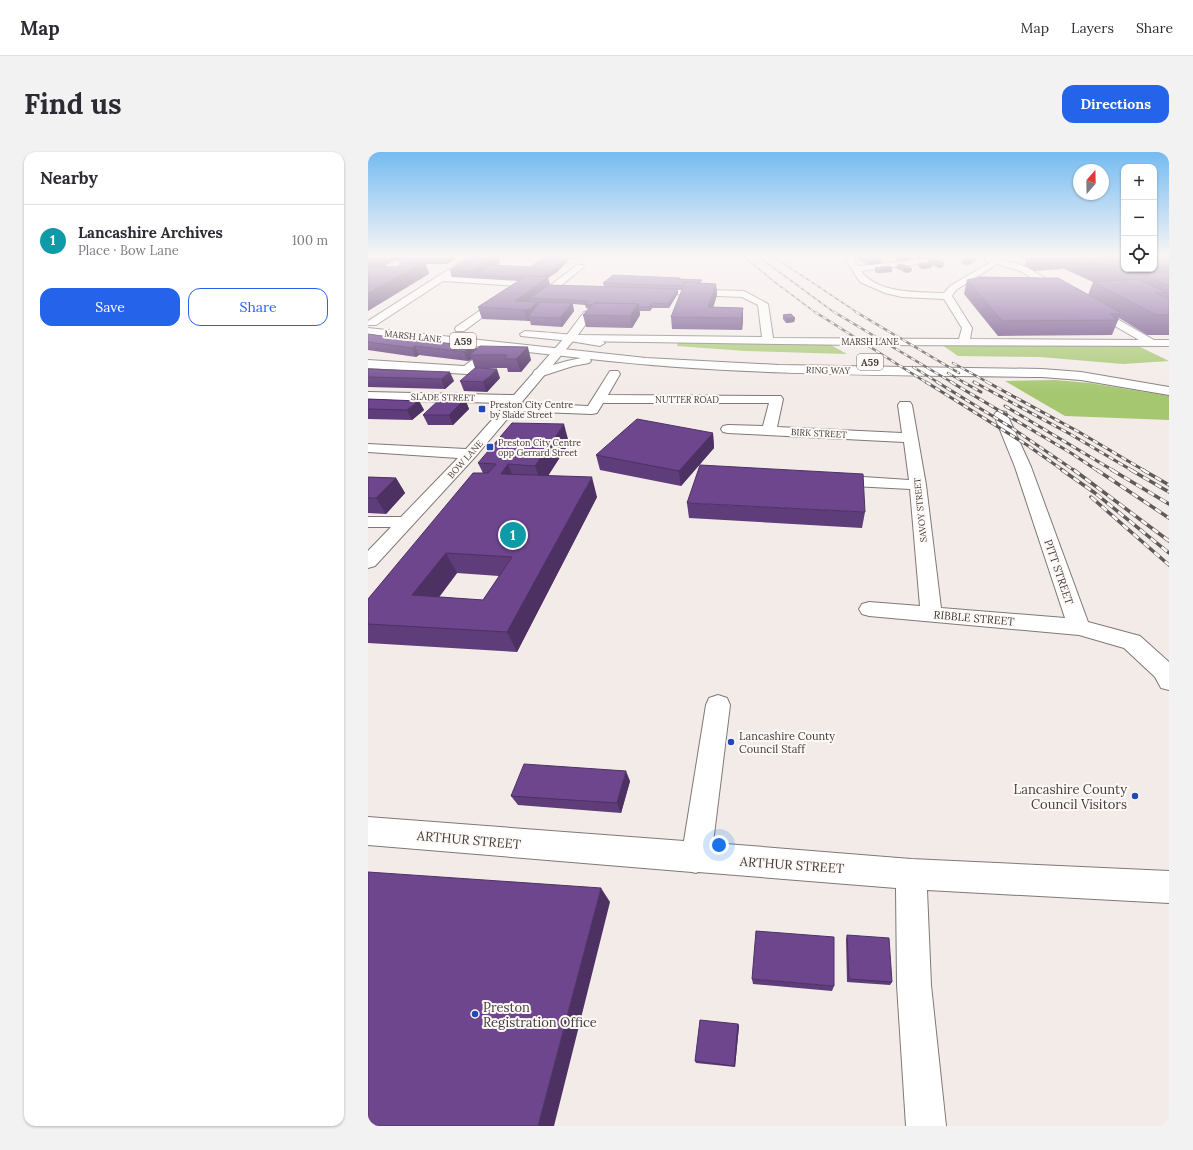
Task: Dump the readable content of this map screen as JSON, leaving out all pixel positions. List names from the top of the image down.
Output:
{
  "streets": {
    "main road": [
      "MARSH LANE",
      "A59",
      "RING WAY",
      "SLADE STREET",
      "NUTTER ROAD",
      "BIRK STREET",
      "BOW LANE",
      "SAVOY STREET",
      "PITT STREET",
      "RIBBLE STREET",
      "ARTHUR STREET"
    ]
  },
  "crossings": [
    ["MARSH LANE", "RING WAY"],
    ["MARSH LANE", "BOW LANE"],
    ["RING WAY", "BOW LANE"],
    ["SLADE STREET", "NUTTER ROAD"],
    ["SLADE STREET", "BOW LANE"],
    ["NUTTER ROAD", "BIRK STREET"],
    ["BIRK STREET", "SAVOY STREET"],
    ["SAVOY STREET", "RIBBLE STREET"],
    ["PITT STREET", "RIBBLE STREET"]
  ],
  "places": {
    "transit": ["Preston City Centre by Slade Street", "Preston City Centre opp Gerrard Street"],
    "other": ["Lancashire County Council Staff", "Lancashire County Council Visitors", "Preston Registration Office"]
  },
  "north": "top",
  "page": {
    "header": "Map",
    "nav": ["Map", "Layers", "Share"],
    "buttons": [
      "Directions",
      ["Save", "Share"]
    ],
    "title": "Find us",
    "heading": "Nearby",
    "map_buttons": ["+", "−"],
    "list": [
      {
        "mark": "1",
        "name": "Lancashire Archives",
        "note": "Place · Bow Lane",
        "value": "100 m"
      }
    ],
    "pins": "1"
  }
}
